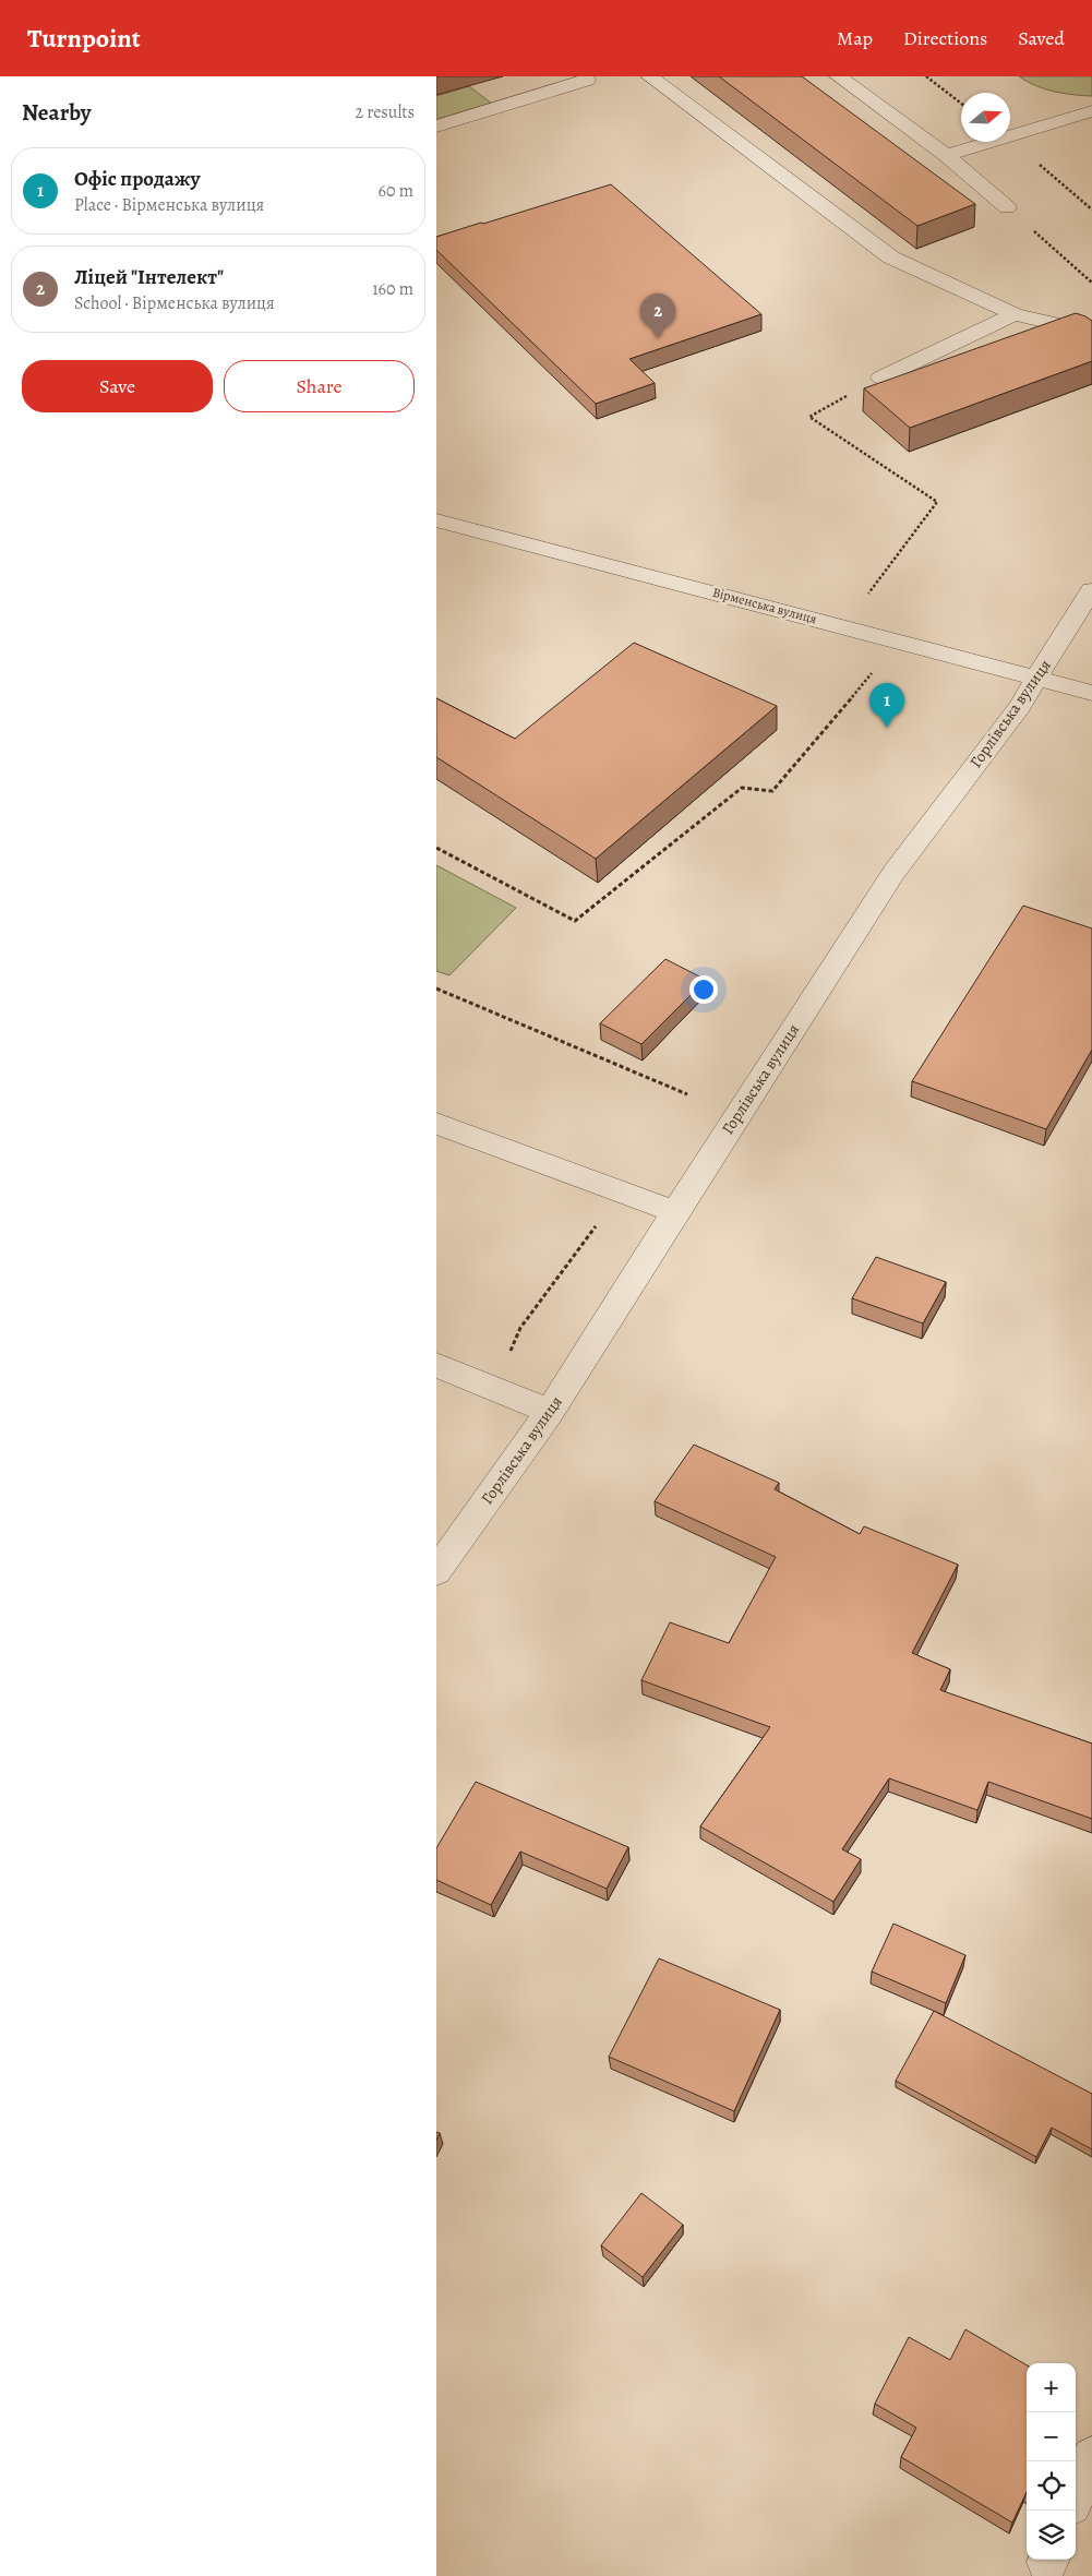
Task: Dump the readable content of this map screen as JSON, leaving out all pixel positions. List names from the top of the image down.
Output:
{
  "streets": {
    "street": ["Вірменська вулиця", "Горлівська вулиця"]
  },
  "crossings": [
    ["Вірменська вулиця", "Горлівська вулиця"]
  ],
  "north": "right",
  "page": {
    "header": "Turnpoint",
    "nav": ["Map", "Directions", "Saved"],
    "heading": ["Nearby", "2 results"],
    "list": [
      {
        "mark": "1",
        "name": "Офіс продажу",
        "note": "Place · Вірменська вулиця",
        "value": "60 m"
      },
      {
        "mark": "2",
        "name": "Ліцей \"Інтелект\"",
        "note": "School · Вірменська вулиця",
        "value": "160 m"
      }
    ],
    "pins": ["2", "1"],
    "buttons": ["Save", "Share"],
    "map_buttons": ["+", "−"]
  }
}
